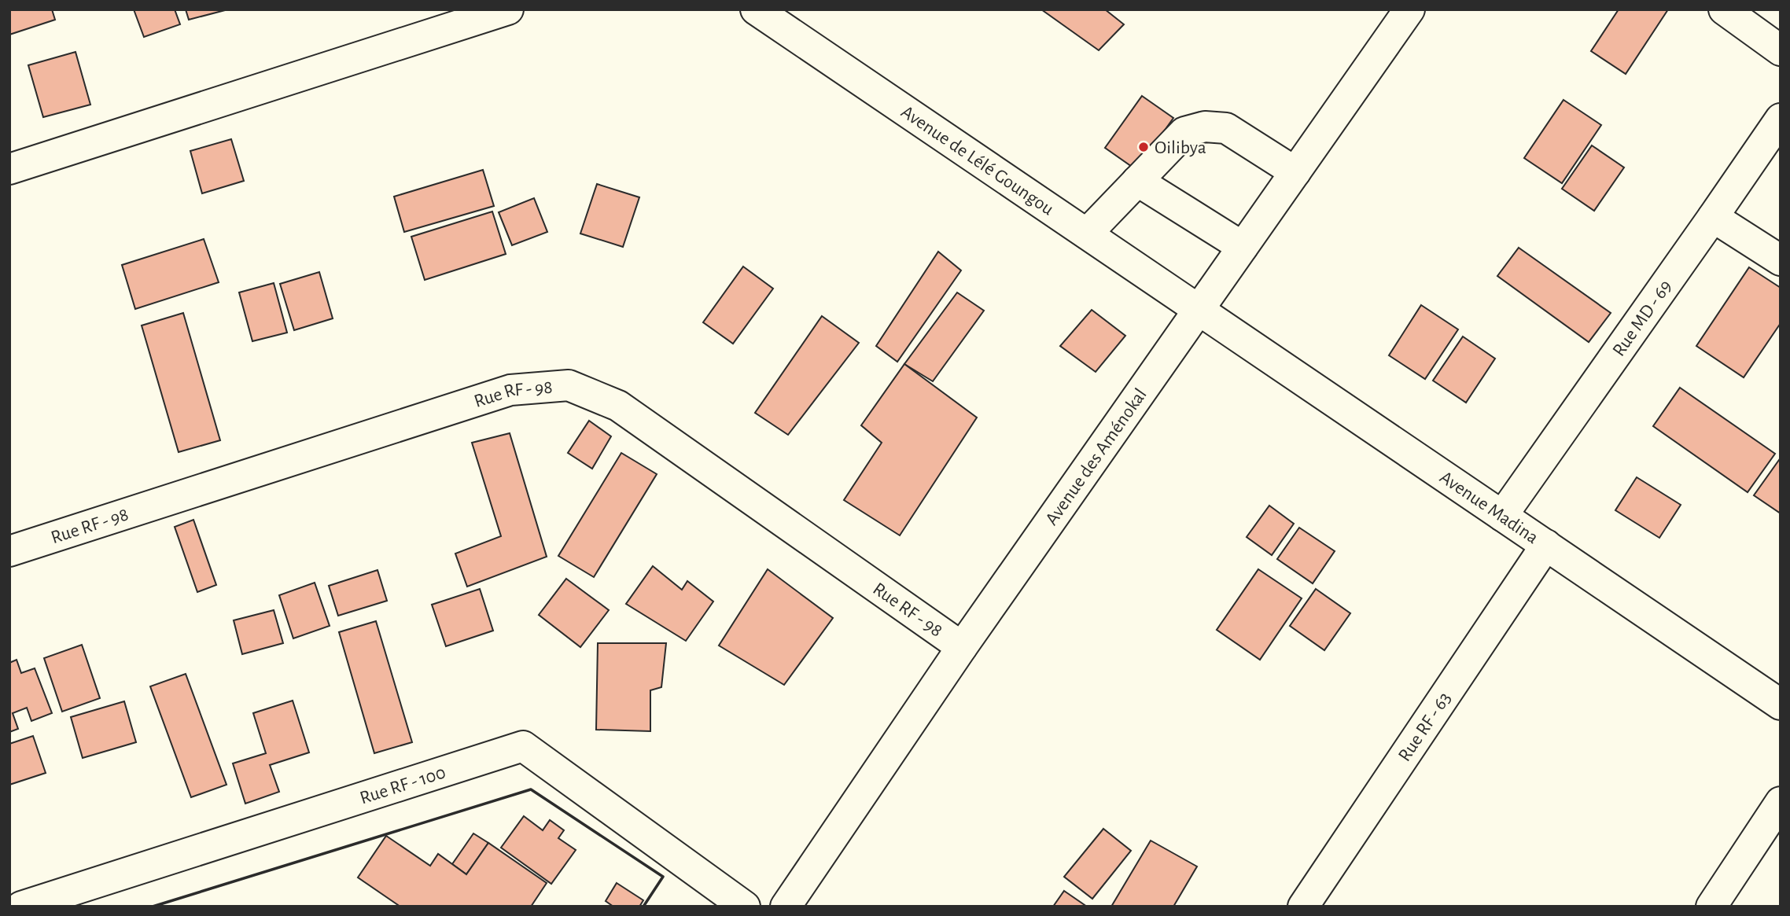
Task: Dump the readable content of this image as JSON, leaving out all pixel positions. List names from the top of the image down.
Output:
{
  "streets": {
    "street": [
      "Avenue de Lélé Goungou",
      "Rue MD - 69",
      "Rue RF - 98",
      "Avenue des Aménokal",
      "Avenue Madina",
      "Rue RF - 63",
      "Rue RF - 100"
    ]
  },
  "crossings": [
    ["Avenue de Lélé Goungou", "Avenue des Aménokal"],
    ["Avenue de Lélé Goungou", "Avenue Madina"],
    ["Rue MD - 69", "Avenue Madina"],
    ["Rue RF - 98", "Avenue des Aménokal"],
    ["Avenue des Aménokal", "Avenue Madina"],
    ["Avenue Madina", "Rue RF - 63"]
  ],
  "places": ["Oilibya"]
}
